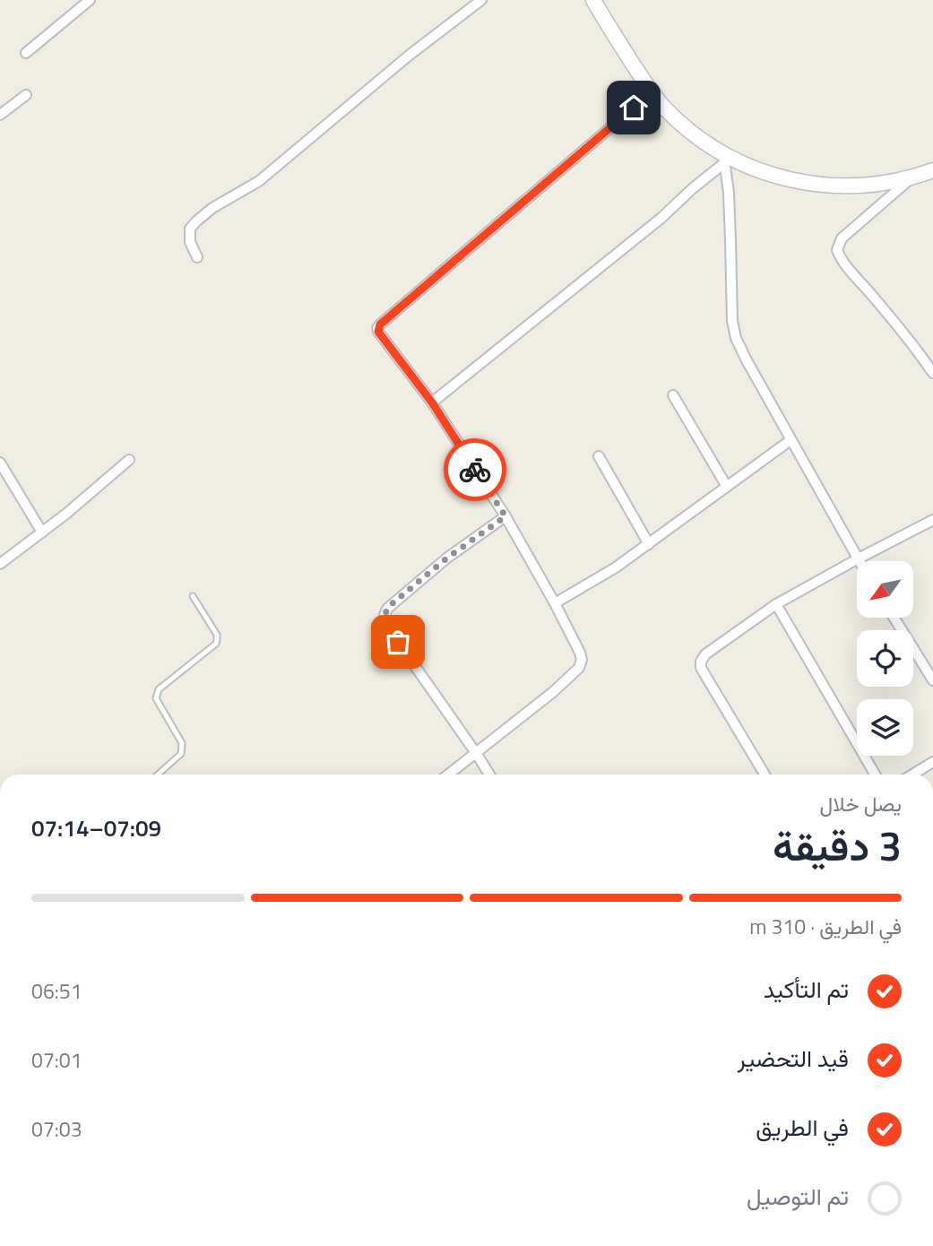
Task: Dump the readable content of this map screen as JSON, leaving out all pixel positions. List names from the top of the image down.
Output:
{
  "north": "bottom left",
  "page": {
    "heading": ["3 دقيقة", "يصل خلال", "07:09–07:14"],
    "bar": "في الطريق · 310 m",
    "list": [
      ["تم التأكيد", "06:51"],
      ["قيد التحضير", "07:01"],
      ["في الطريق", "07:03"],
      "تم التوصيل"
    ]
  }
}
